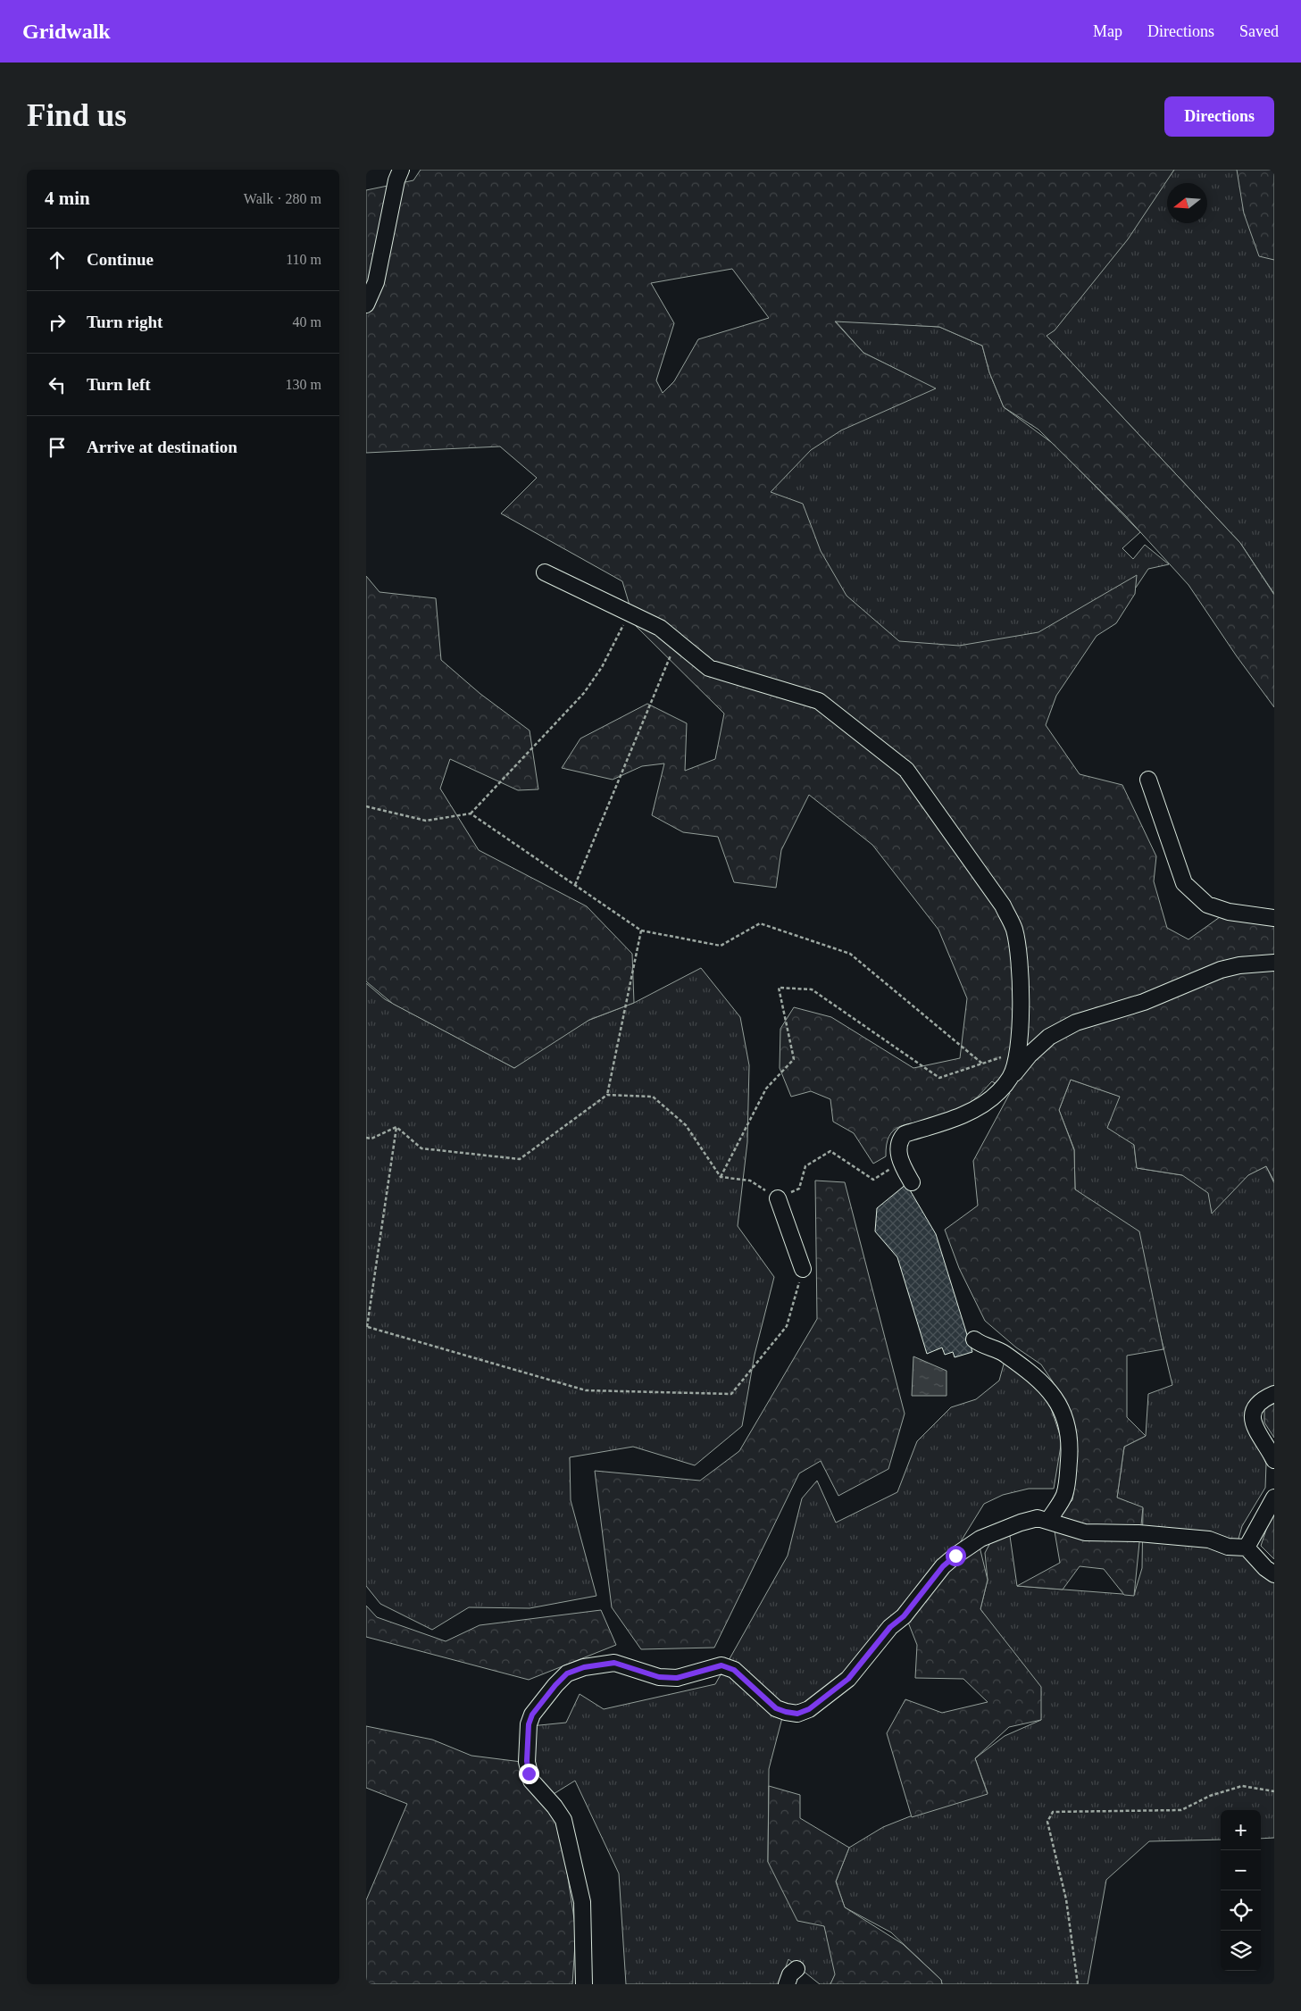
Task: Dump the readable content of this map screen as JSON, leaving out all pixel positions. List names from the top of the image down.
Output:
{
  "north": "left",
  "page": {
    "header": "Gridwalk",
    "nav": ["Map", "Directions", "Saved"],
    "buttons": "Directions",
    "title": "Find us",
    "heading": ["4 min", "Walk · 280 m"],
    "list": [
      ["Continue", "110 m"],
      ["Turn right", "40 m"],
      ["Turn left", "130 m"],
      "Arrive at destination"
    ],
    "map_buttons": ["+", "−"]
  }
}
